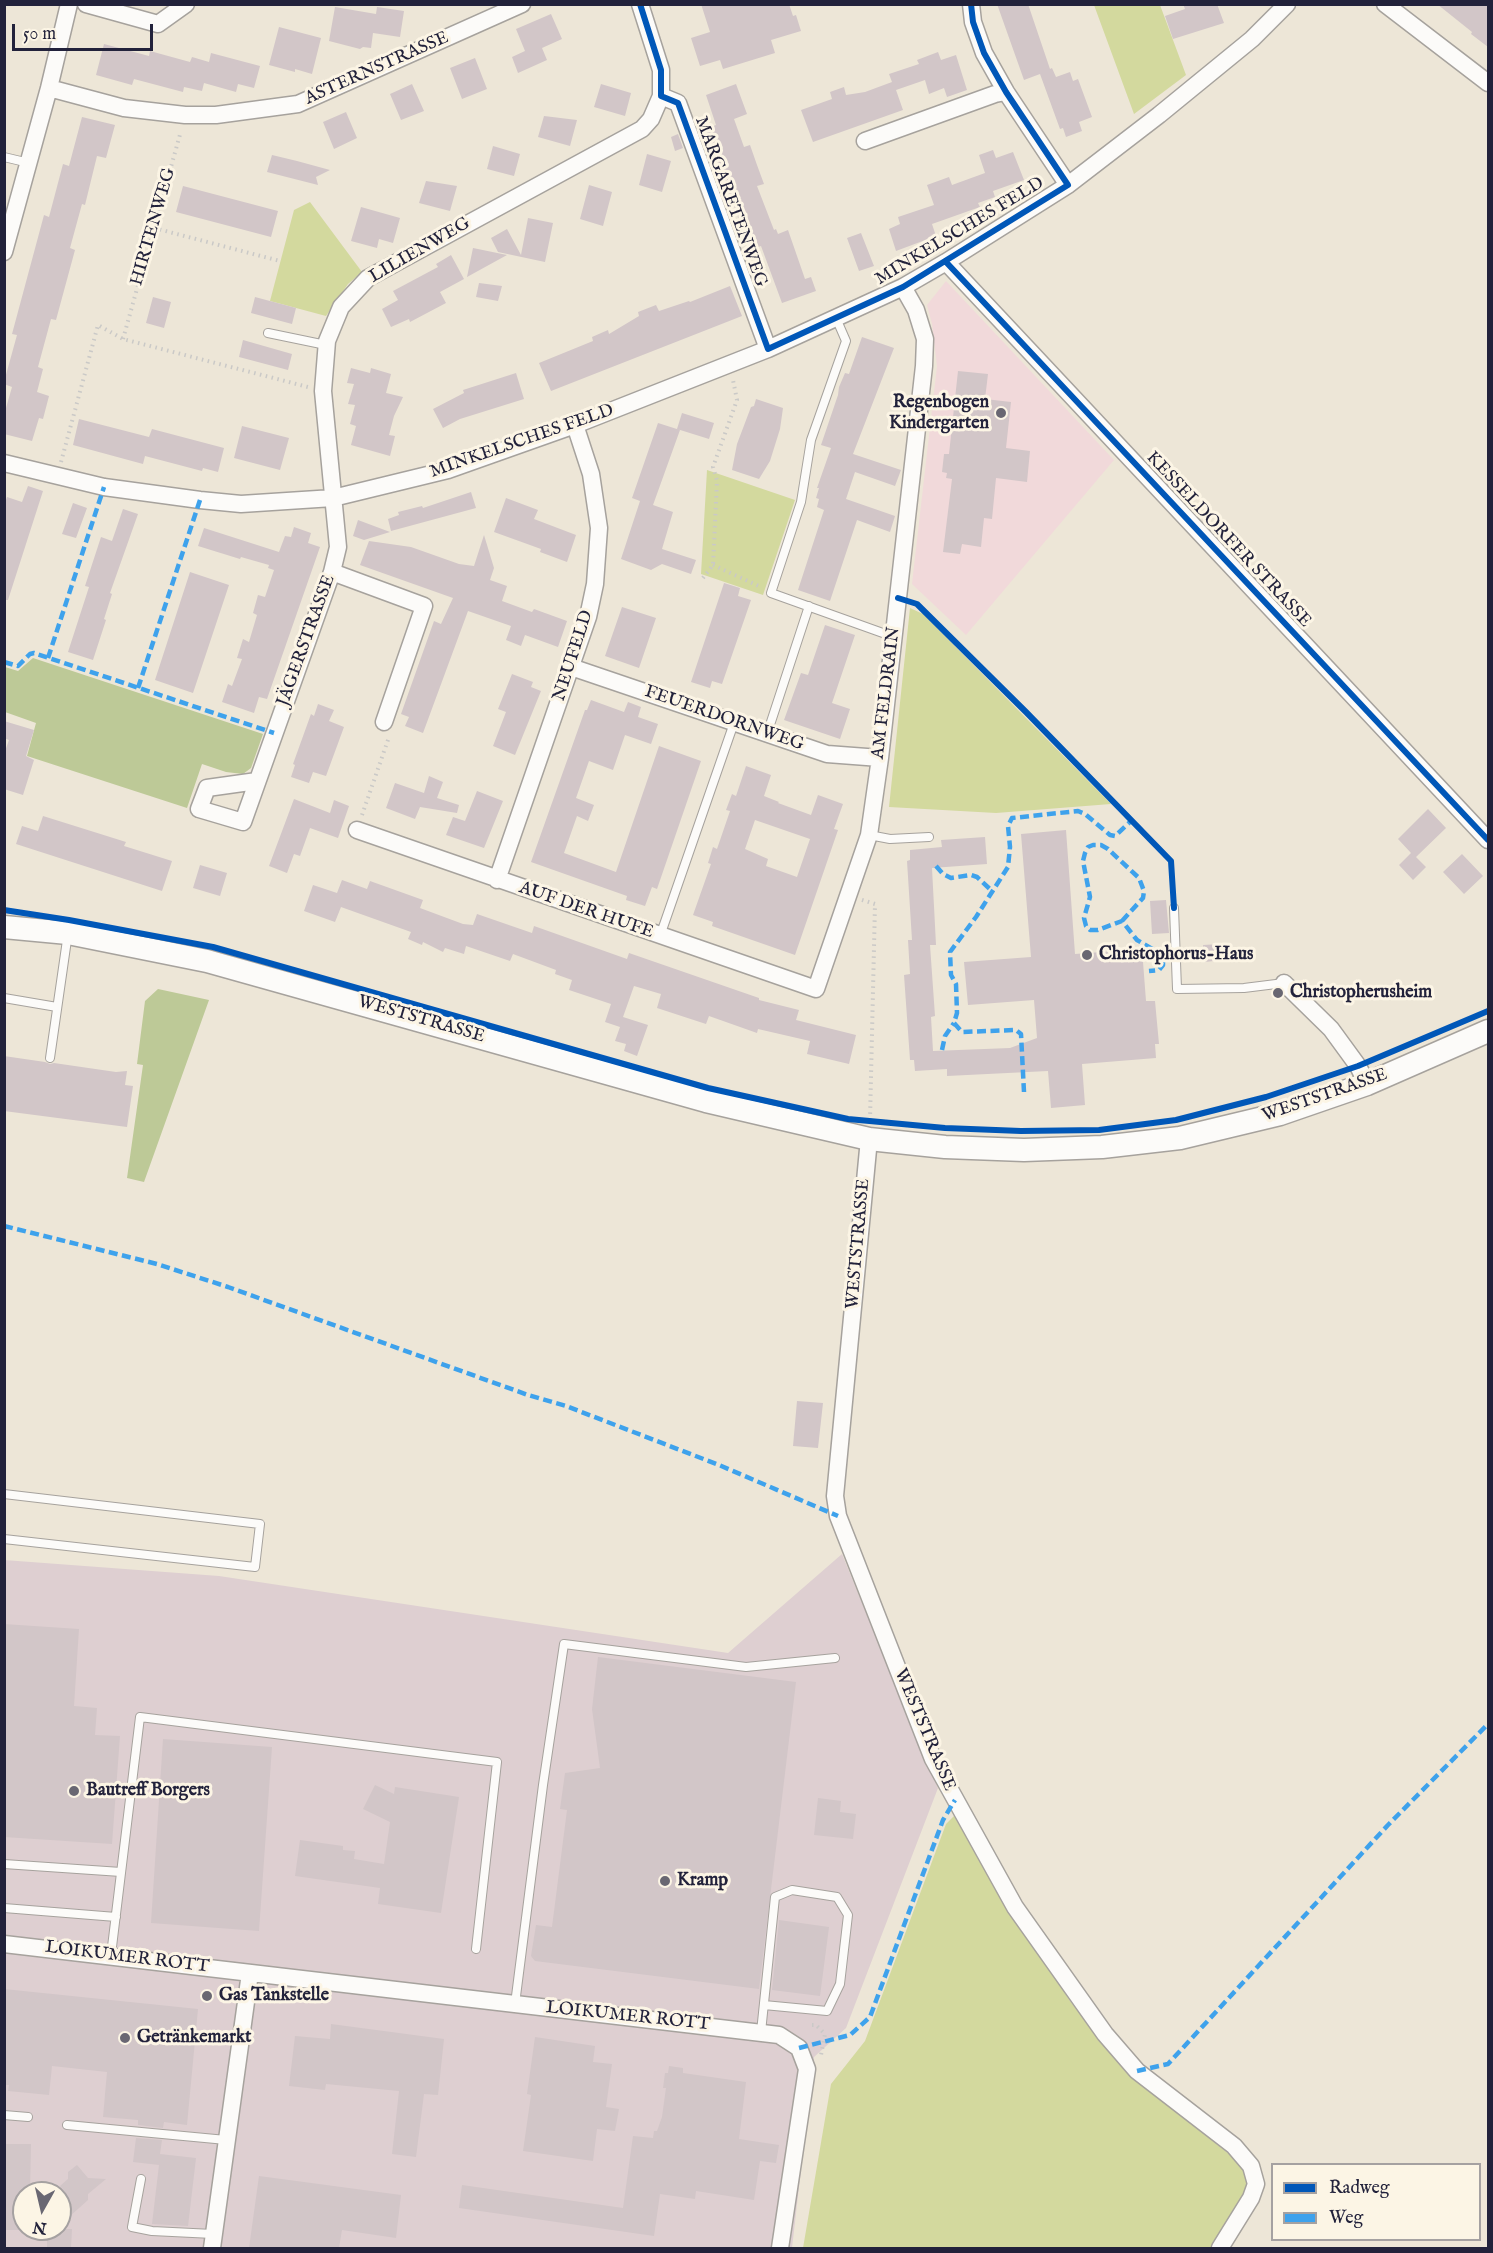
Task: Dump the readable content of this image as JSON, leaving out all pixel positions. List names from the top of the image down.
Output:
{
  "streets": {
    "main road": ["WESTSTRASSE"],
    "street": [
      "ASTERNSTRASSE",
      "MARGARETENWEG",
      "MINKELSCHES FELD",
      "LILIENWEG",
      "KESSELDORFER STRASSE",
      "JÄGERSTRASSE",
      "NEUFELD",
      "AM FELDRAIN",
      "FEUERDORNWEG",
      "AUF DER HUFE",
      "LOIKUMER ROTT"
    ],
    "path": ["HIRTENWEG"]
  },
  "crossings": [
    ["ASTERNSTRASSE", "HIRTENWEG"],
    ["MARGARETENWEG", "MINKELSCHES FELD"],
    ["MARGARETENWEG", "LILIENWEG"],
    ["MINKELSCHES FELD", "LILIENWEG"],
    ["MINKELSCHES FELD", "KESSELDORFER STRASSE"],
    ["MINKELSCHES FELD", "JÄGERSTRASSE"],
    ["MINKELSCHES FELD", "NEUFELD"],
    ["MINKELSCHES FELD", "AM FELDRAIN"],
    ["LILIENWEG", "JÄGERSTRASSE"],
    ["NEUFELD", "FEUERDORNWEG"],
    ["NEUFELD", "AUF DER HUFE"],
    ["AM FELDRAIN", "FEUERDORNWEG"],
    ["AM FELDRAIN", "AUF DER HUFE"]
  ],
  "places": [
    "Regenbogen Kindergarten",
    "Christophorus-Haus",
    "Christopherusheim",
    "Bautreff Borgers",
    "Kramp",
    "Gas Tankstelle",
    "Getränkemarkt"
  ],
  "legend": ["Radweg", "Weg"],
  "scale_bar": "50 m",
  "north": "bottom"
}
